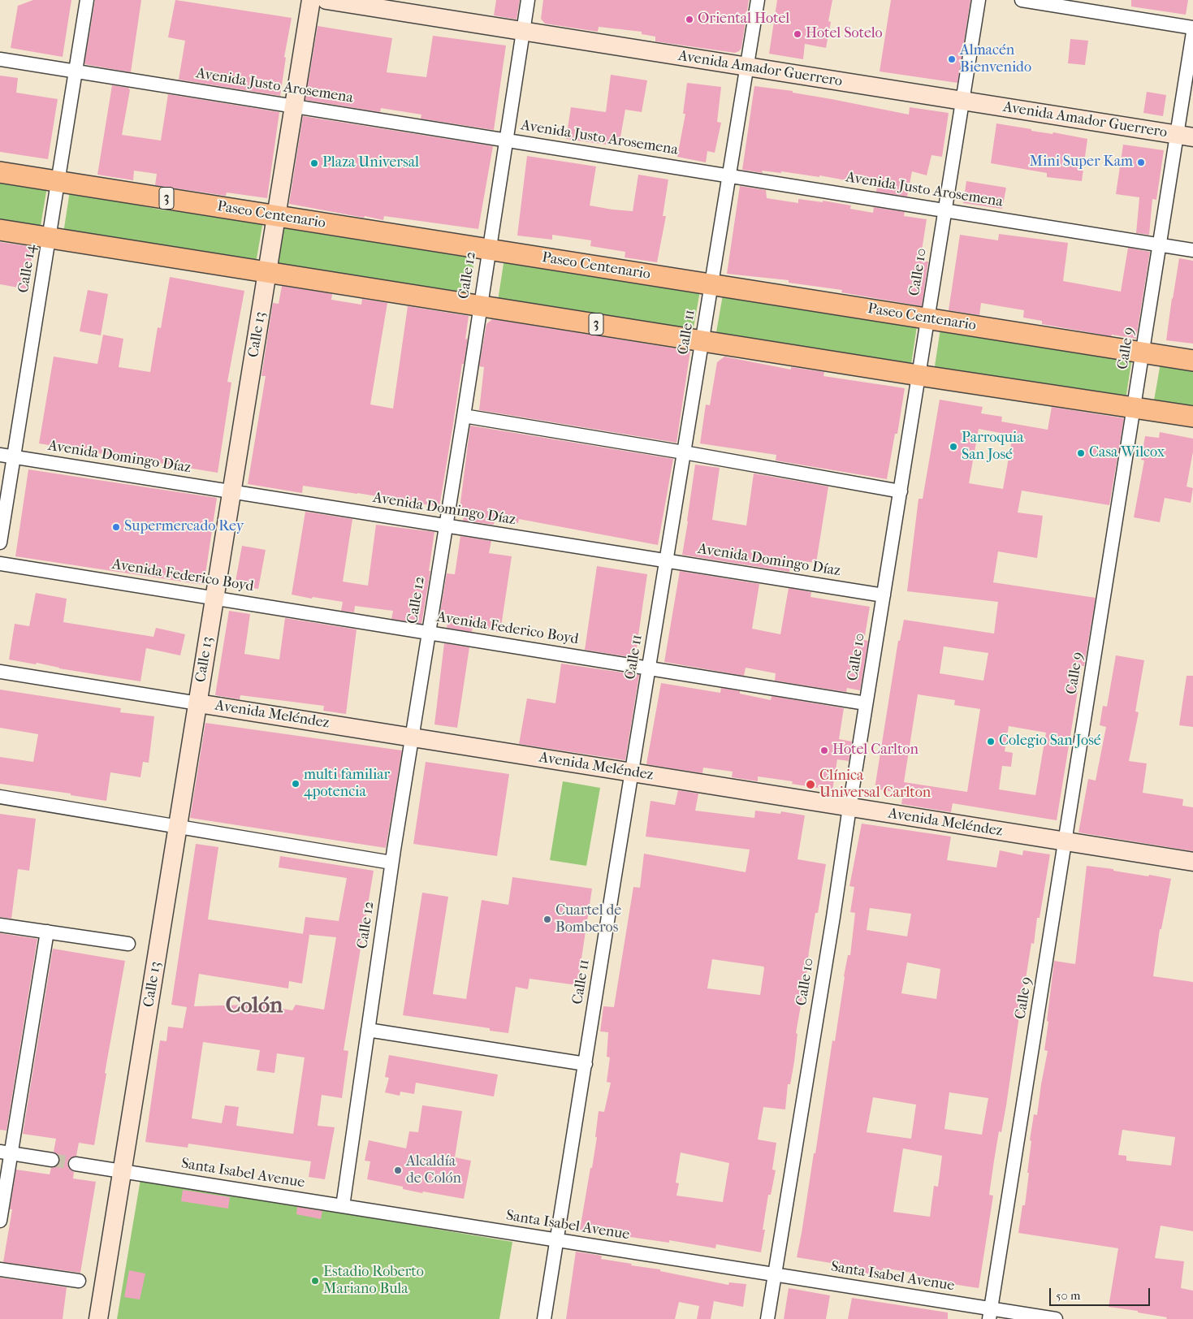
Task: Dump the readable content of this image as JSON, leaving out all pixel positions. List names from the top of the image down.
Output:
{
  "streets": {
    "main road": [
      "Avenida Amador Guerrero",
      "3",
      "Paseo Centenario",
      "Calle 13",
      "Avenida Meléndez"
    ],
    "street": [
      "Avenida Justo Arosemena",
      "Calle 14",
      "Calle 10",
      "Calle 12",
      "Calle 11",
      "Calle 9",
      "Avenida Domingo Díaz",
      "Avenida Federico Boyd",
      "Santa Isabel Avenue"
    ]
  },
  "crossings": [
    ["Avenida Amador Guerrero", "Calle 10"],
    ["Avenida Amador Guerrero", "Calle 12"],
    ["Avenida Amador Guerrero", "Calle 11"],
    ["Avenida Amador Guerrero", "Calle 9"],
    ["Avenida Justo Arosemena", "Calle 14"],
    ["Avenida Justo Arosemena", "Calle 10"],
    ["Avenida Justo Arosemena", "Calle 12"],
    ["Avenida Justo Arosemena", "Calle 11"],
    ["Avenida Justo Arosemena", "Calle 13"],
    ["Avenida Justo Arosemena", "Calle 9"],
    ["3", "Calle 14"],
    ["3", "Calle 10"],
    ["3", "Calle 12"],
    ["3", "Calle 11"],
    ["3", "Calle 13"],
    ["3", "Calle 9"],
    ["Paseo Centenario", "Calle 14"],
    ["Paseo Centenario", "Calle 10"],
    ["Paseo Centenario", "Calle 12"],
    ["Paseo Centenario", "Calle 11"],
    ["Paseo Centenario", "Calle 13"],
    ["Paseo Centenario", "Calle 9"],
    ["Calle 14", "Avenida Domingo Díaz"],
    ["Calle 10", "Avenida Domingo Díaz"],
    ["Calle 10", "Avenida Federico Boyd"],
    ["Calle 10", "Avenida Meléndez"],
    ["Calle 10", "Santa Isabel Avenue"],
    ["Calle 12", "Avenida Domingo Díaz"],
    ["Calle 12", "Avenida Federico Boyd"],
    ["Calle 12", "Avenida Meléndez"],
    ["Calle 12", "Santa Isabel Avenue"],
    ["Calle 11", "Avenida Domingo Díaz"],
    ["Calle 11", "Avenida Federico Boyd"],
    ["Calle 11", "Avenida Meléndez"],
    ["Calle 11", "Santa Isabel Avenue"],
    ["Calle 13", "Avenida Domingo Díaz"],
    ["Calle 13", "Avenida Federico Boyd"],
    ["Calle 13", "Avenida Meléndez"],
    ["Calle 13", "Santa Isabel Avenue"],
    ["Calle 9", "Avenida Meléndez"],
    ["Calle 9", "Santa Isabel Avenue"]
  ],
  "districts": ["Colón"],
  "places": [
    "Oriental Hotel",
    "Hotel Sotelo",
    "Almacén Bienvenido",
    "Mini Super Kam",
    "Plaza Universal",
    "Parroquia San José",
    "Casa Wilcox",
    "Supermercado Rey",
    "Colegio San José",
    "Hotel Carlton",
    "multi familiar 4potencia",
    "Clínica Universal Carlton",
    "Cuartel de Bomberos",
    "Alcaldía de Colón",
    "Estadio Roberto Mariano Bula"
  ],
  "scale_bar": "50 m"
}
